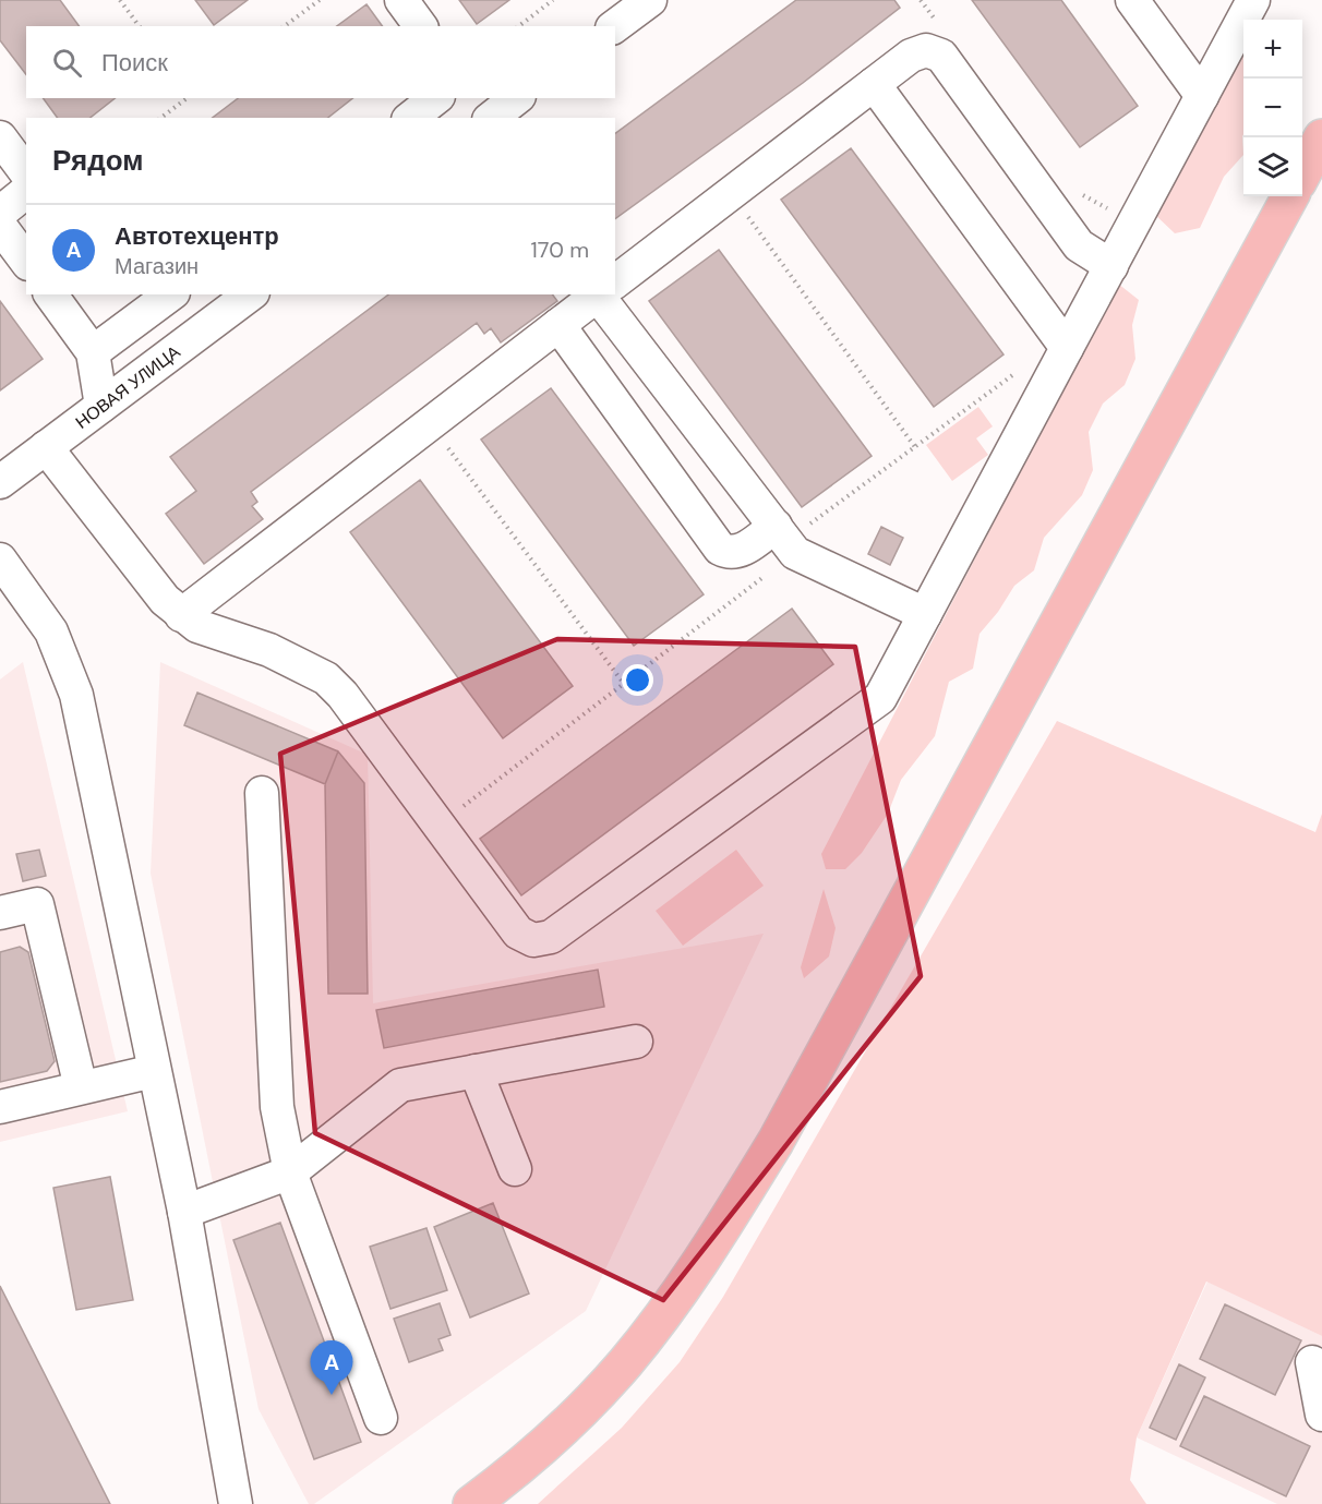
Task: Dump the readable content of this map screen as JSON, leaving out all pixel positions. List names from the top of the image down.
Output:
{
  "streets": {
    "street": ["НОВАЯ УЛИЦА"]
  },
  "page": {
    "map_buttons": ["+", "−"],
    "search": "Поиск",
    "heading": "Рядом",
    "list": [
      {
        "mark": "A",
        "name": "Автотехцентр",
        "note": "Магазин",
        "value": "170 m"
      }
    ],
    "pins": "A"
  }
}
